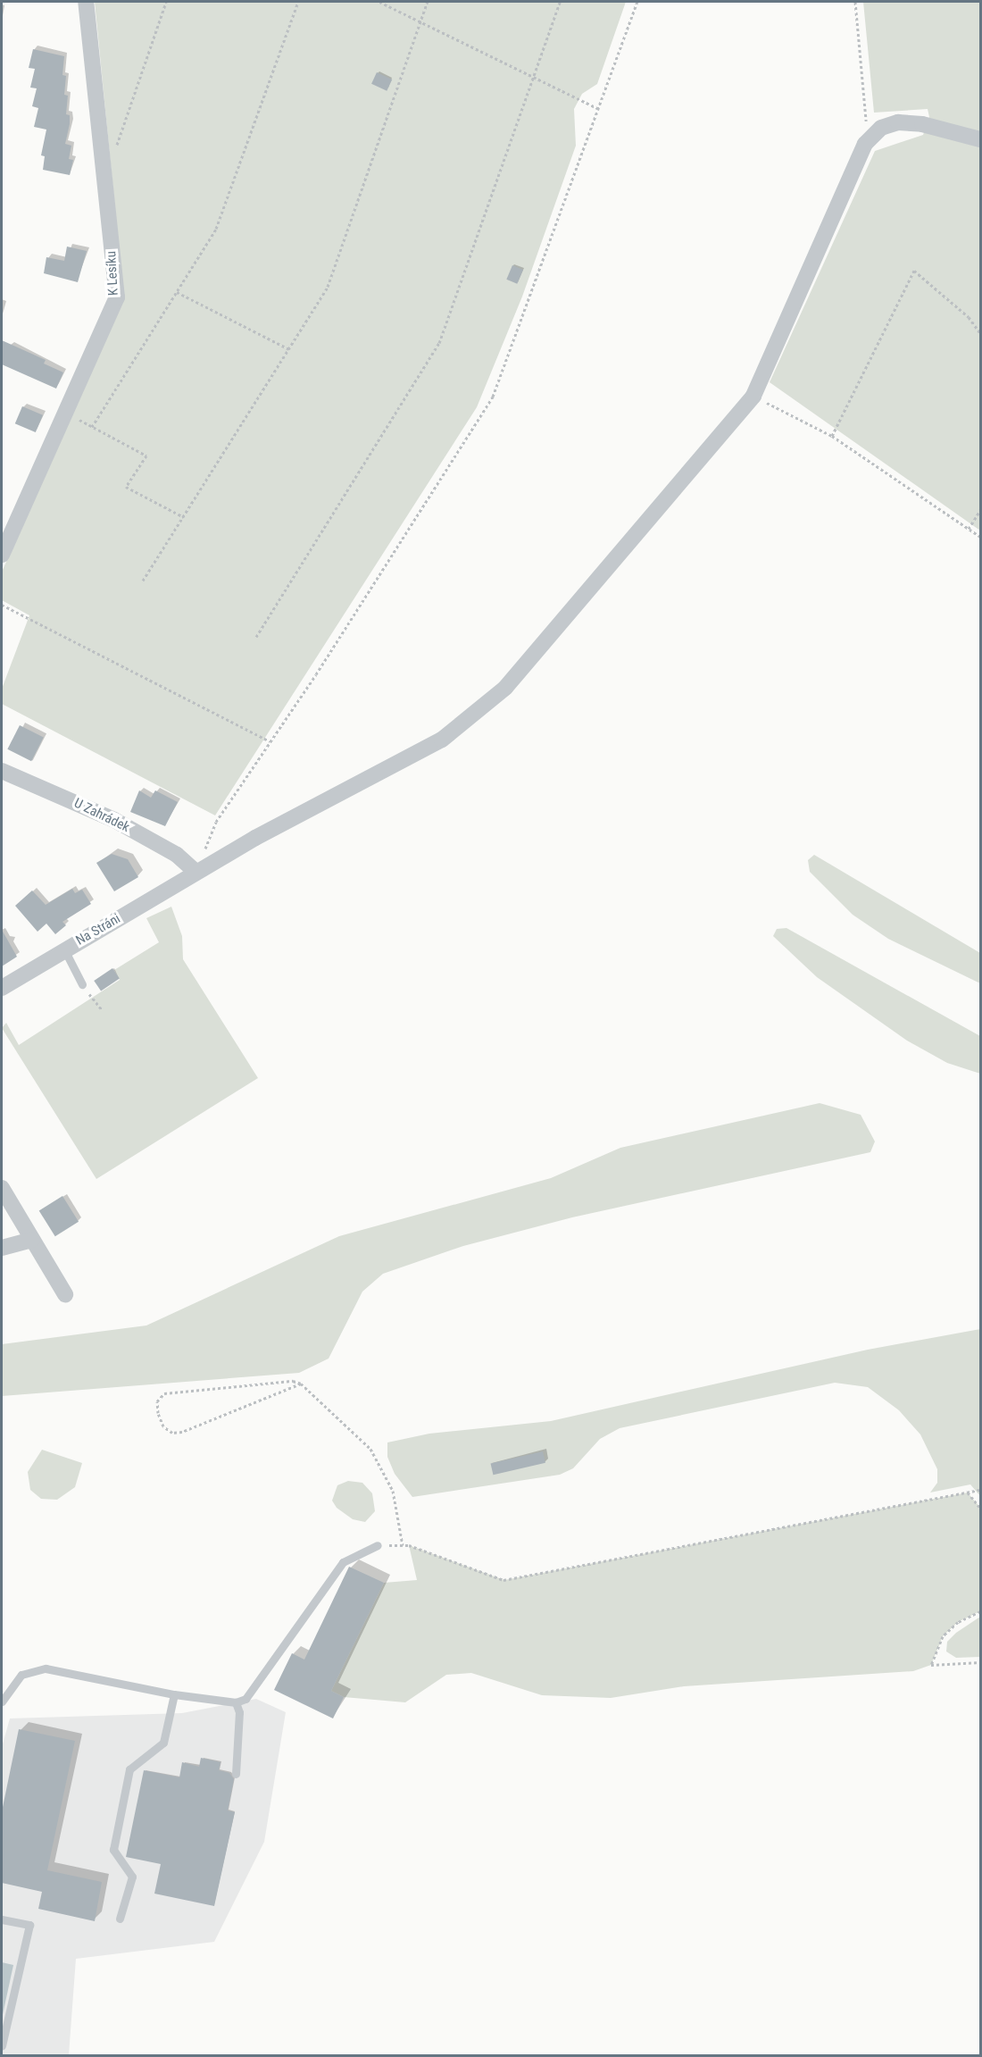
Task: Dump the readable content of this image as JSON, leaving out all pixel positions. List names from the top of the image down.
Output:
{
  "streets": {
    "street": ["K Lesíku", "U Zahrádek", "Na Stráni"]
  },
  "crossings": [
    ["U Zahrádek", "Na Stráni"]
  ]
}
